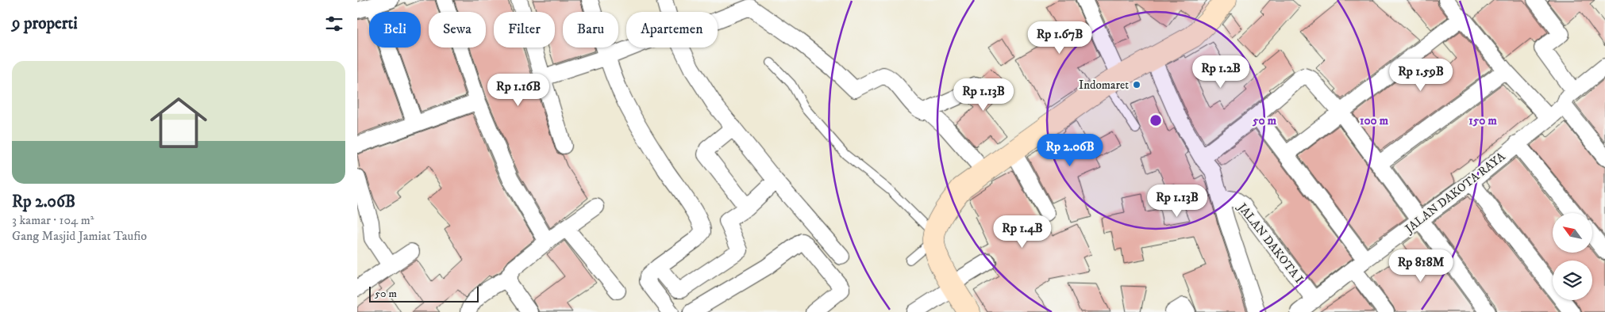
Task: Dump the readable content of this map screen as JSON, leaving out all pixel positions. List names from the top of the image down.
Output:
{
  "streets": {
    "street": ["JALAN DAKOTA RAYA", "JALAN DAKOTA I"]
  },
  "crossings": [
    ["JALAN DAKOTA RAYA", "JALAN DAKOTA I"]
  ],
  "places": ["Indomaret"],
  "scale_bar": "50 m",
  "north": "top left",
  "page": {
    "heading": "9 properti",
    "chip": [
      "Beli",
      "Sewa",
      "Filter",
      "Baru",
      "Apartemen"
    ],
    "price": [
      "Rp 1.67B",
      "Rp 1.2B",
      "Rp 1.59B",
      "Rp 1.16B",
      "Rp 1.13B",
      "Rp 2.06B",
      "Rp 1.13B",
      "Rp 1.4B",
      "Rp 818M"
    ],
    "list": [
      {
        "name": "Rp 2.06B",
        "note": "3 kamar · 104 m² · Gang Masjid Jamiat Taufio"
      }
    ],
    "scale": "50 m"
  },
  "rings": ["50 m", "100 m", "150 m"]
}
